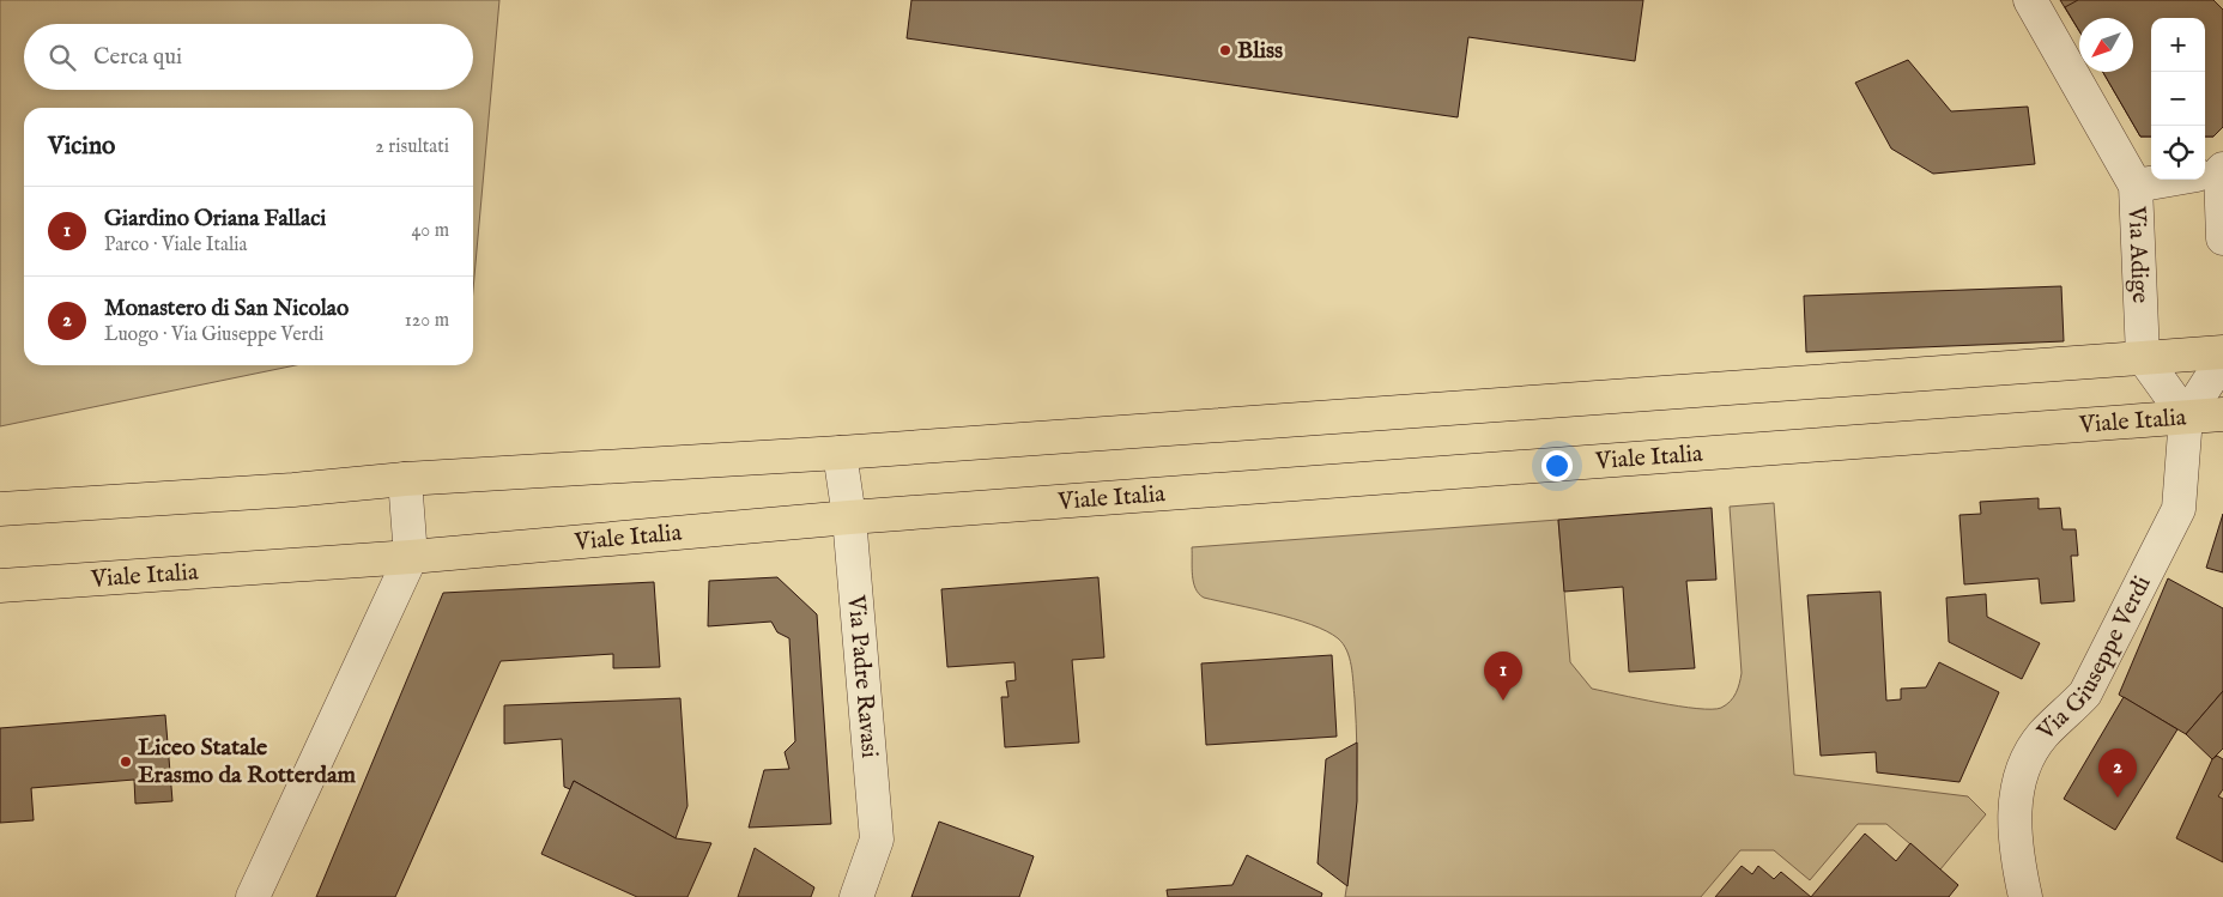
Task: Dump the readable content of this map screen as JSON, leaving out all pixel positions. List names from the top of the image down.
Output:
{
  "streets": {
    "main road": ["Viale Italia"],
    "street": ["Via Adige", "Via Giuseppe Verdi", "Via Padre Ravasi"]
  },
  "crossings": [
    ["Viale Italia", "Via Giuseppe Verdi"],
    ["Viale Italia", "Via Padre Ravasi"]
  ],
  "places": ["Bliss", "Liceo Statale Erasmo da Rotterdam"],
  "north": "bottom left",
  "page": {
    "map_buttons": ["+", "−"],
    "search": "Cerca qui",
    "heading": ["Vicino", "2 risultati"],
    "list": [
      {
        "mark": "1",
        "name": "Giardino Oriana Fallaci",
        "note": "Parco · Viale Italia",
        "value": "40 m"
      },
      {
        "mark": "2",
        "name": "Monastero di San Nicolao",
        "note": "Luogo · Via Giuseppe Verdi",
        "value": "120 m"
      }
    ],
    "pins": ["1", "2"]
  }
}
